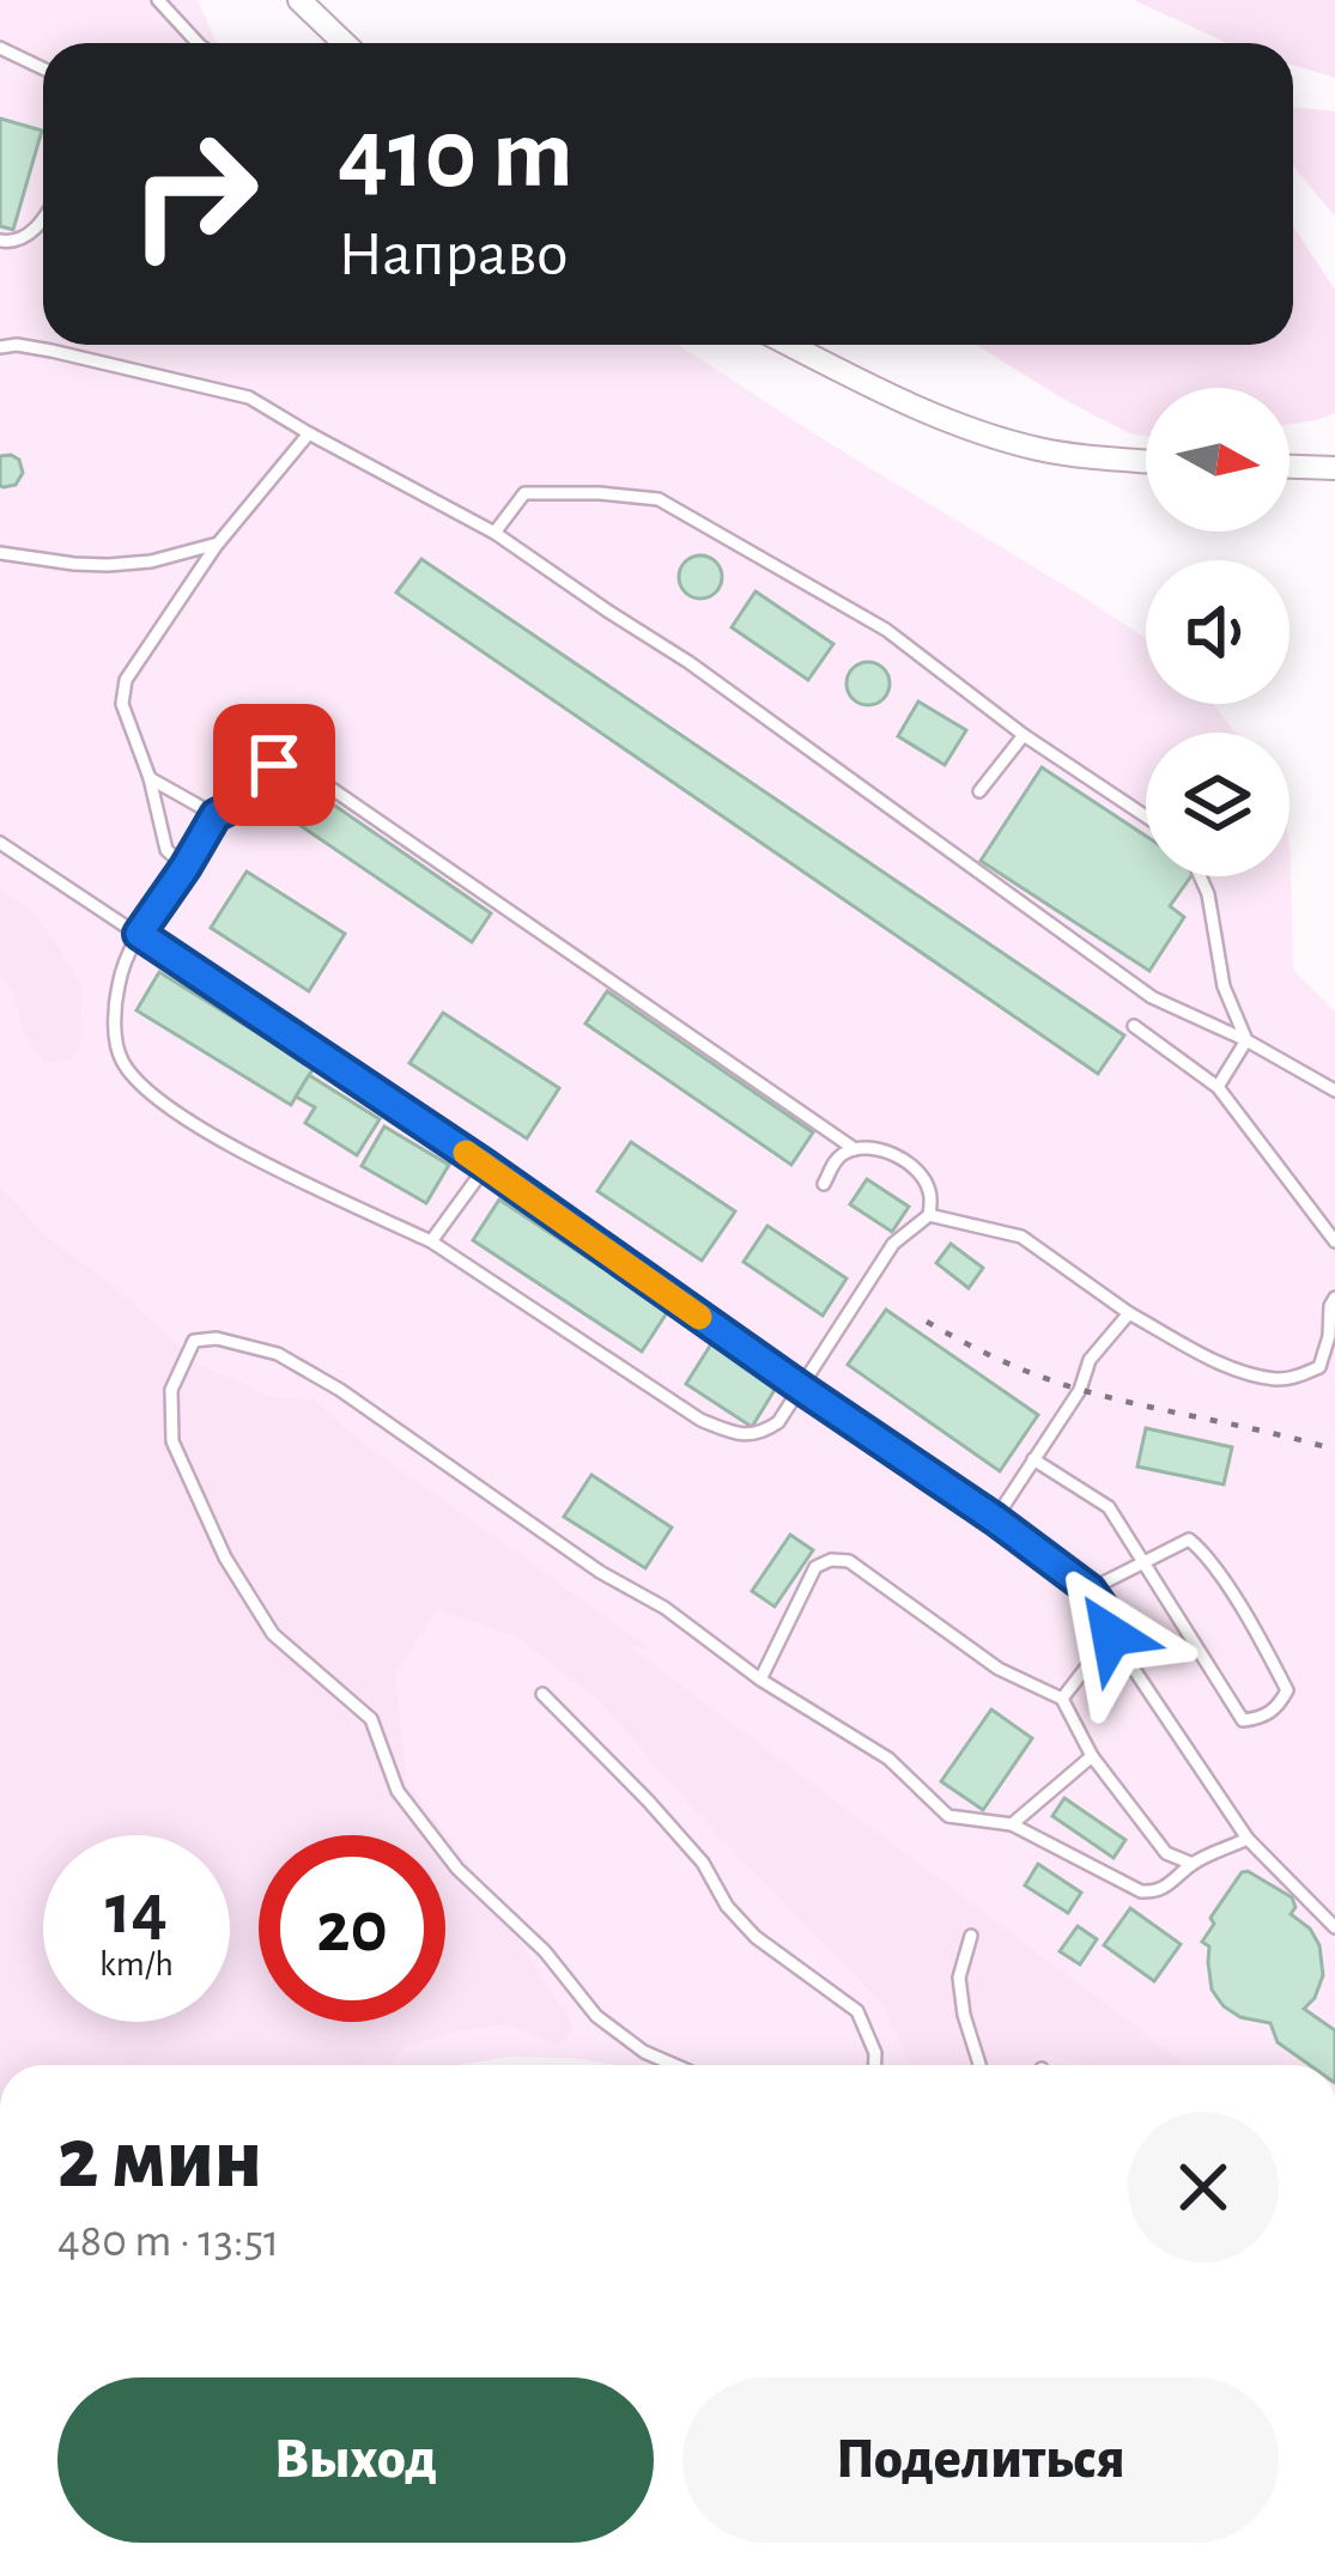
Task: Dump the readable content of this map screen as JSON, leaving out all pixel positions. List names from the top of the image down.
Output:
{
  "north": "right",
  "page": {
    "turn": ["410 m", "Направо"],
    "speed": "14 km/h",
    "limit": "20",
    "heading": ["2 мин", "480 m · 13:51"],
    "buttons": ["Выход", "Поделиться"]
  }
}
